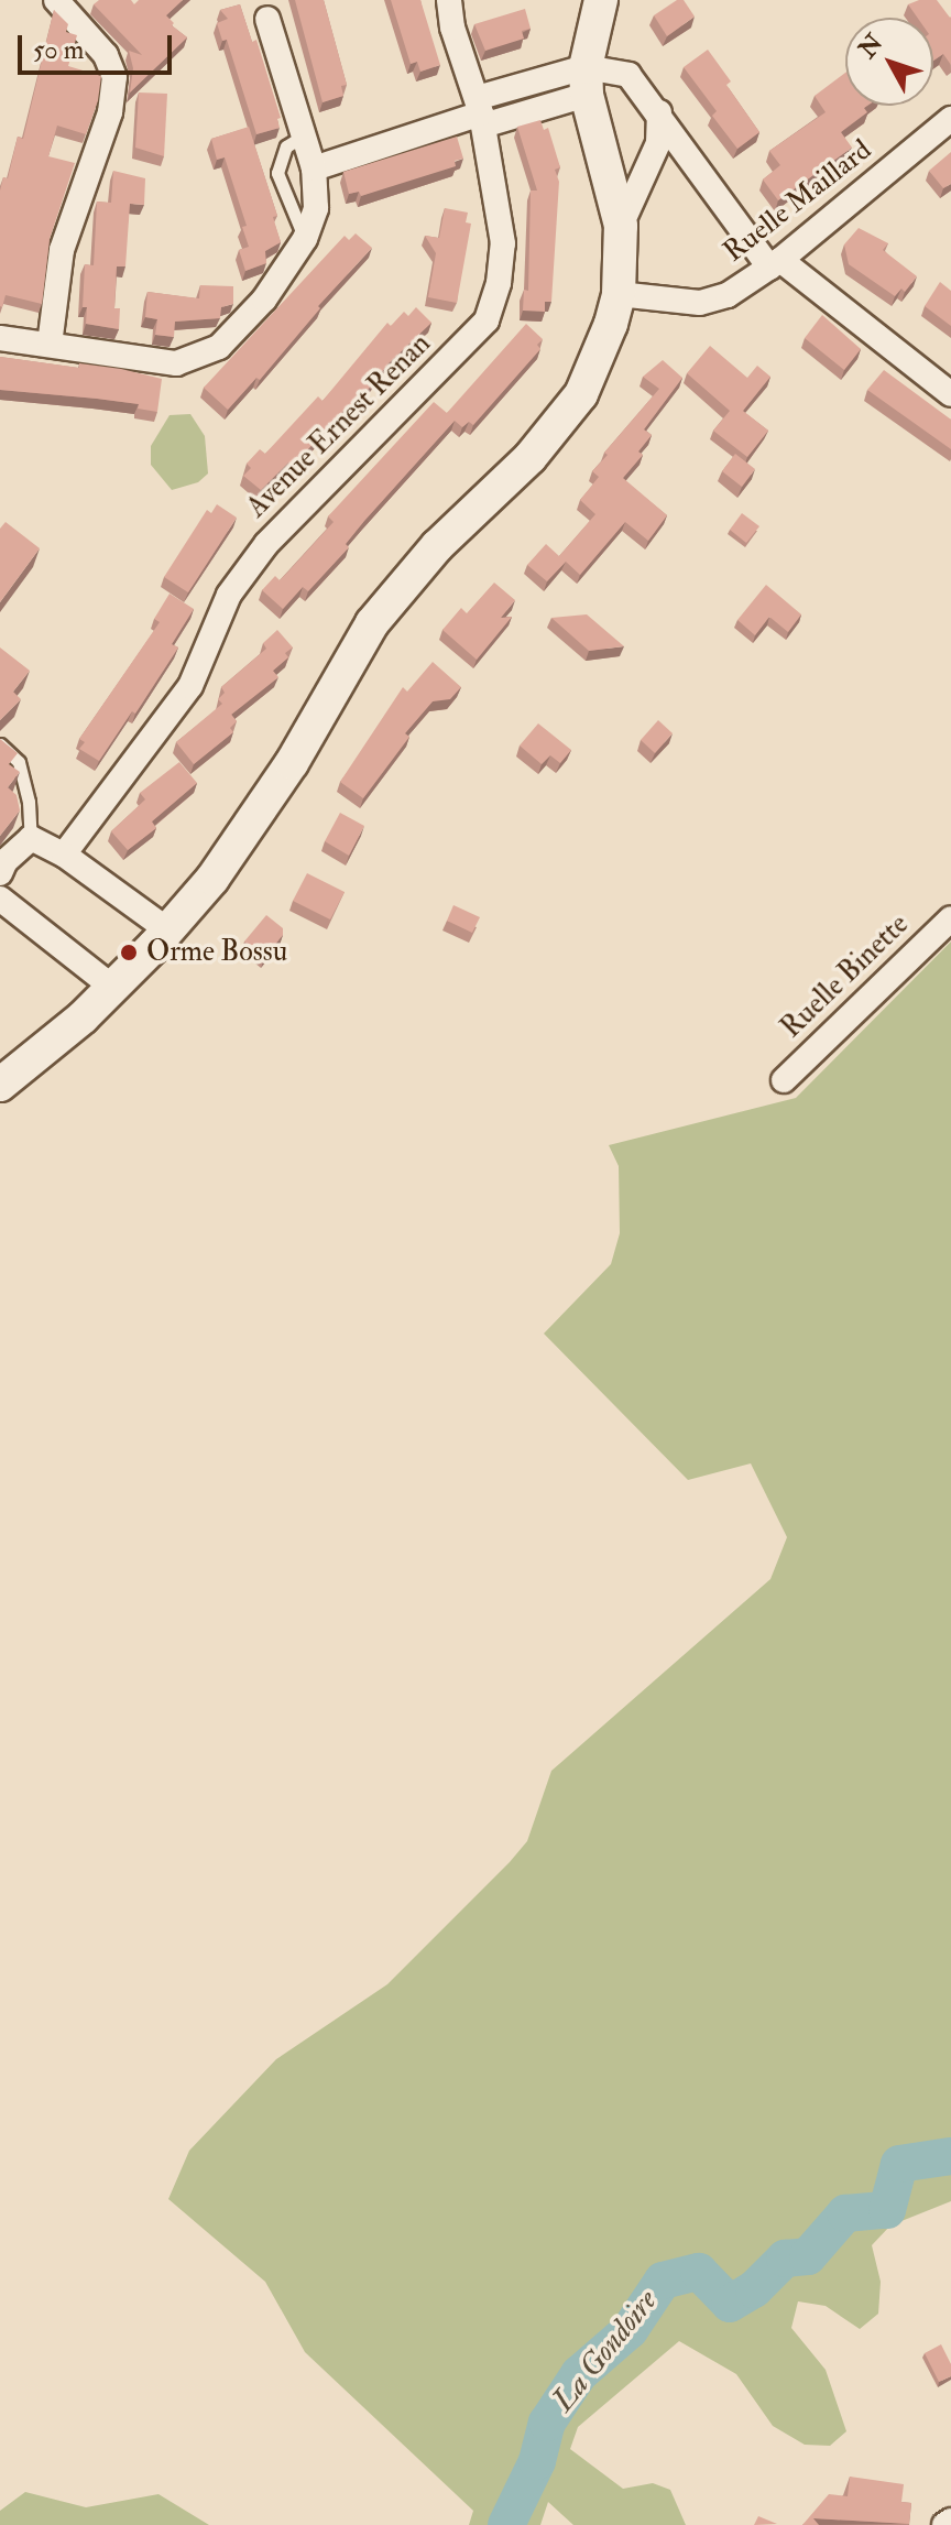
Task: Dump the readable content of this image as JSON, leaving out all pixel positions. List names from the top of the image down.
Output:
{
  "streets": {
    "street": ["Ruelle Maillard", "Avenue Ernest Renan", "Ruelle Binette"]
  },
  "water": ["La Gondoire"],
  "places": ["Orme Bossu"],
  "scale_bar": "50 m",
  "north": "top left"
}
